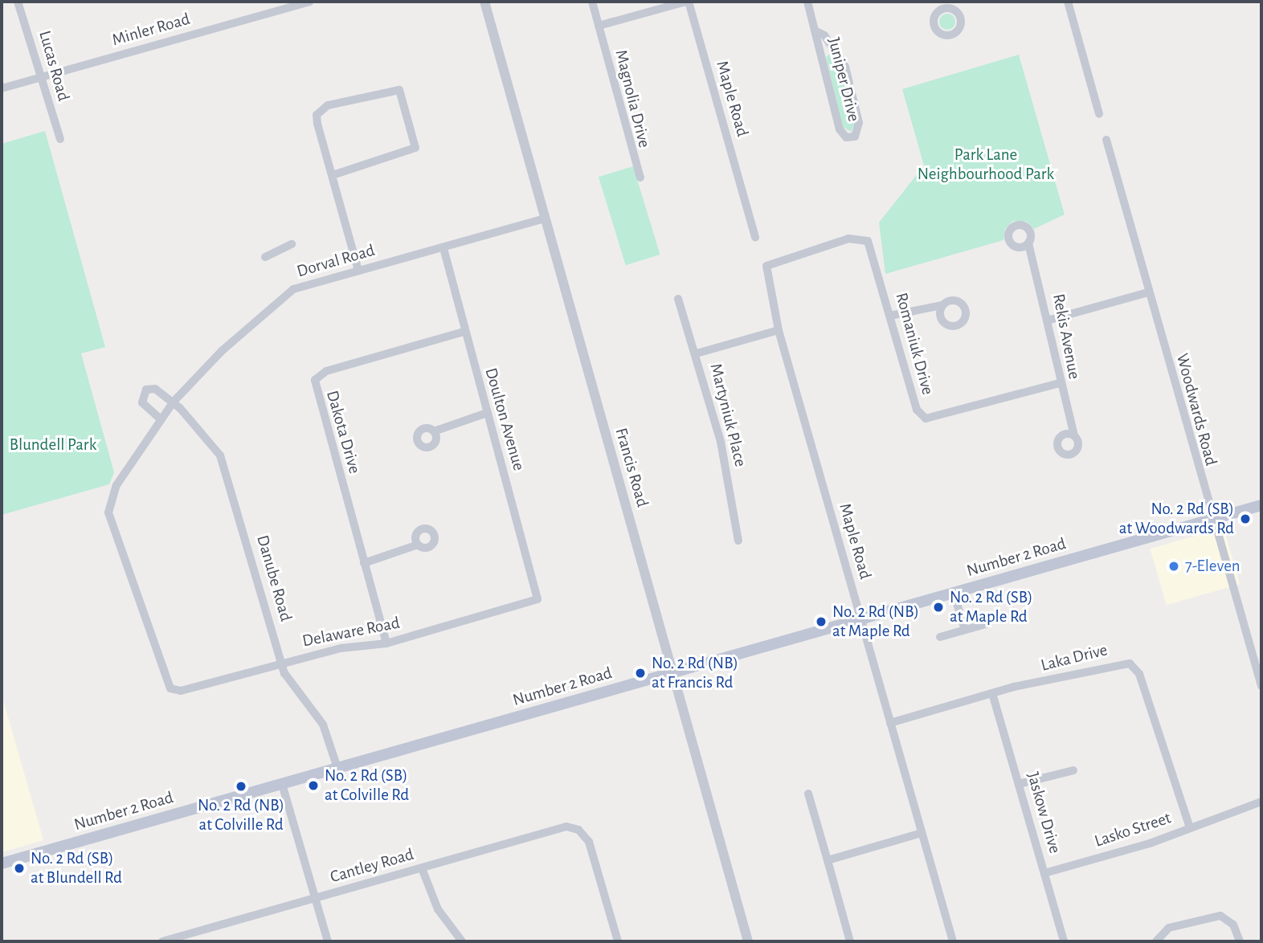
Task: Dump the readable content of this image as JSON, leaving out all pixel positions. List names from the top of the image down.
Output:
{
  "streets": {
    "main road": ["Number 2 Road"],
    "street": [
      "Minler Road",
      "Lucas Road",
      "Juniper Drive",
      "Magnolia Drive",
      "Maple Road",
      "Dorval Road",
      "Rekis Avenue",
      "Romaniuk Drive",
      "Woodwards Road",
      "Martyniuk Place",
      "Doulton Avenue",
      "Dakota Drive",
      "Francis Road",
      "Danube Road",
      "Delaware Road",
      "Laka Drive",
      "Jaskow Drive",
      "Lasko Street",
      "Cantley Road"
    ]
  },
  "crossings": [
    ["Minler Road", "Lucas Road"],
    ["Maple Road", "Romaniuk Drive"],
    ["Maple Road", "Number 2 Road"],
    ["Maple Road", "Laka Drive"],
    ["Dorval Road", "Doulton Avenue"],
    ["Dorval Road", "Francis Road"],
    ["Dorval Road", "Danube Road"],
    ["Dorval Road", "Delaware Road"],
    ["Rekis Avenue", "Romaniuk Drive"],
    ["Woodwards Road", "Number 2 Road"],
    ["Doulton Avenue", "Dakota Drive"],
    ["Doulton Avenue", "Delaware Road"],
    ["Dakota Drive", "Delaware Road"],
    ["Francis Road", "Number 2 Road"],
    ["Number 2 Road", "Danube Road"],
    ["Danube Road", "Delaware Road"],
    ["Laka Drive", "Jaskow Drive"],
    ["Laka Drive", "Lasko Street"],
    ["Jaskow Drive", "Lasko Street"]
  ],
  "parks": ["Park Lane Neighbourhood Park", "Blundell Park"],
  "places": [
    "No. 2 Rd (SB) at Woodwards Rd",
    "7-Eleven",
    "No. 2 Rd (SB) at Maple Rd",
    "No. 2 Rd (NB) at Maple Rd",
    "No. 2 Rd (NB) at Francis Rd",
    "No. 2 Rd (SB) at Colville Rd",
    "No. 2 Rd (NB) at Colville Rd",
    "No. 2 Rd (SB) at Blundell Rd"
  ]
}
